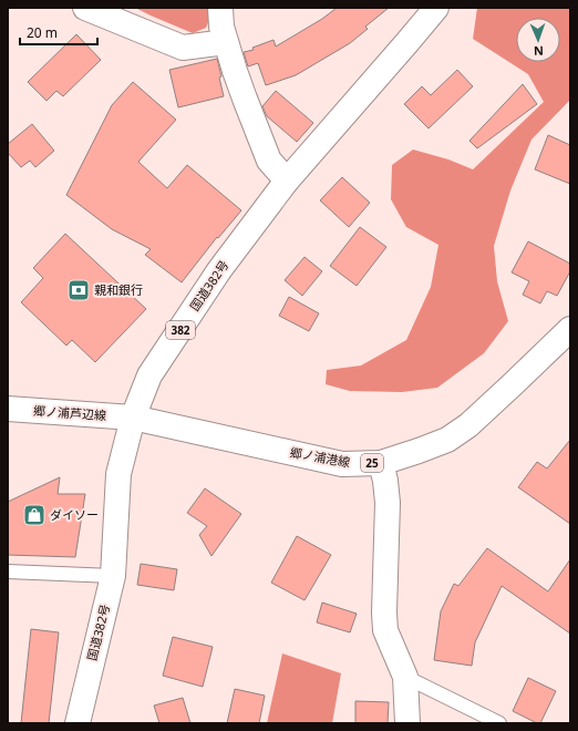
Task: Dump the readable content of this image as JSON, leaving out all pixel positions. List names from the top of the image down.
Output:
{
  "streets": {
    "main road": [
      "国道382号",
      "382",
      "郷ノ浦芦辺線",
      "郷ノ浦港線",
      "25"
    ]
  },
  "crossings": [
    ["国道382号", "郷ノ浦芦辺線"],
    ["国道382号", "郷ノ浦港線"],
    ["郷ノ浦芦辺線", "郷ノ浦港線"]
  ],
  "places": {
    "bank": ["親和銀行"],
    "shop": ["ダイソー"]
  },
  "scale_bar": "20 m",
  "north": "bottom"
}
